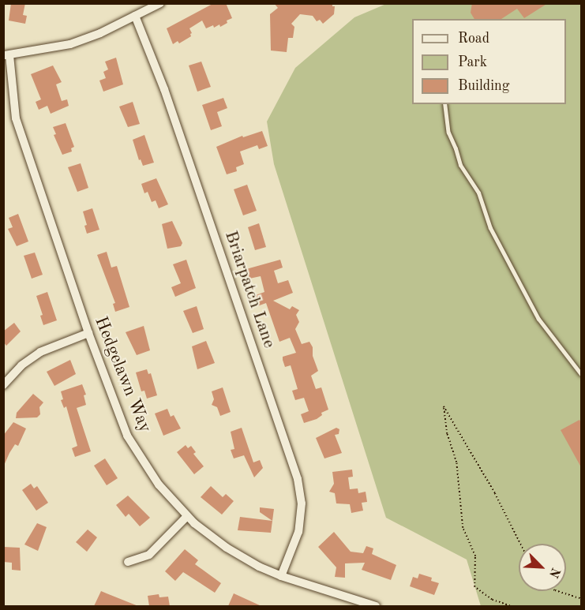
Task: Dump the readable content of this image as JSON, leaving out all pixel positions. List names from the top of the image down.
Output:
{
  "streets": {
    "street": ["Briarpatch Lane", "Hedgelawn Way"]
  },
  "crossings": [
    ["Briarpatch Lane", "Hedgelawn Way"]
  ],
  "legend": ["Road", "Park", "Building"],
  "north": "bottom right"
}
